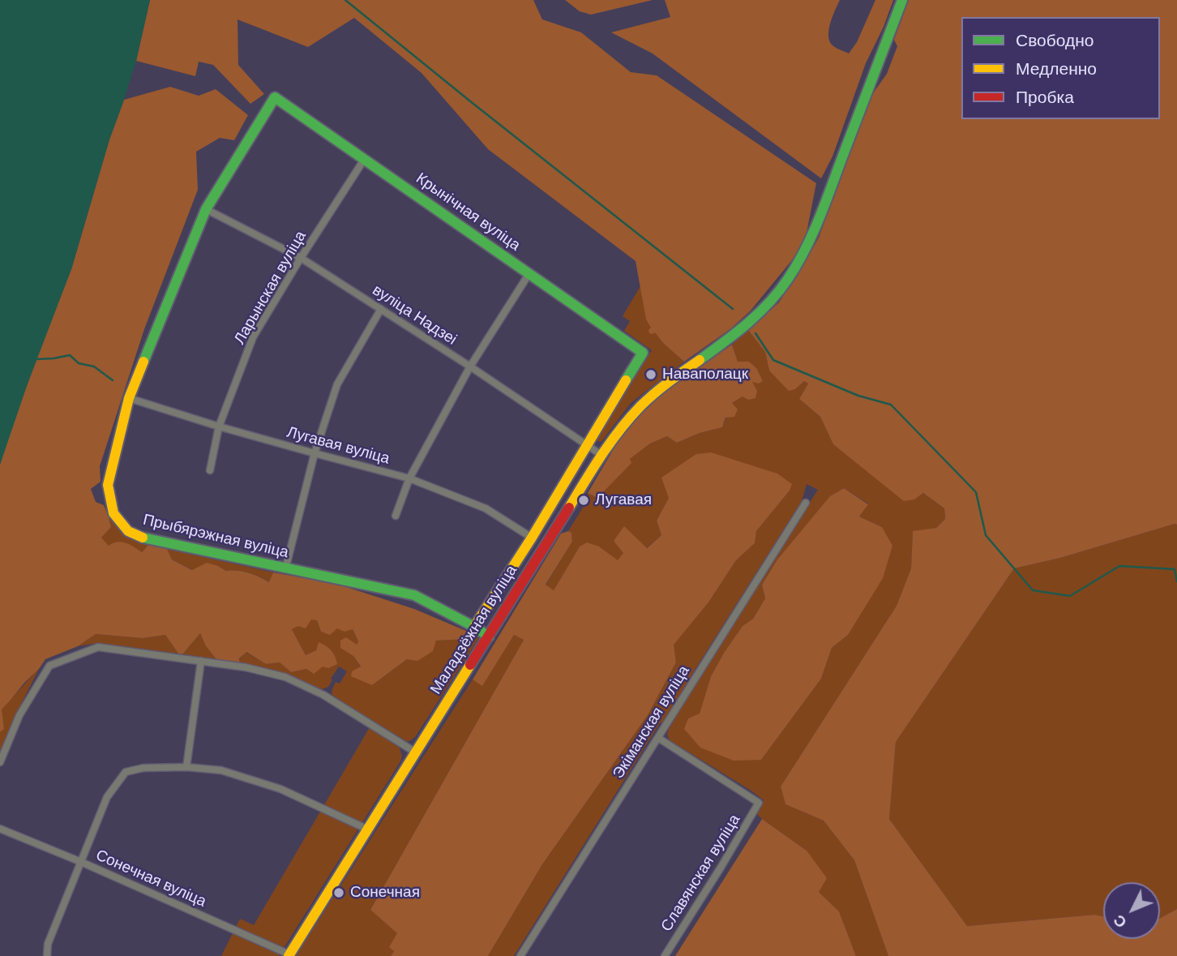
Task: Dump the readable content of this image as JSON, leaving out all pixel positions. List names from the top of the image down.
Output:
{
  "streets": {
    "street": [
      "Крынічная вуліца",
      "Ларынская вуліца",
      "вуліца Надзеі",
      "Лугавая вуліца",
      "Прыбярэжная вуліца",
      "Маладзёжная вуліца",
      "Экіманская вуліца",
      "Славянская вуліца",
      "Сонечная вуліца"
    ]
  },
  "crossings": [
    ["Крынічная вуліца", "Ларынская вуліца"],
    ["Крынічная вуліца", "вуліца Надзеі"],
    ["Крынічная вуліца", "Прыбярэжная вуліца"],
    ["Ларынская вуліца", "вуліца Надзеі"],
    ["Ларынская вуліца", "Лугавая вуліца"],
    ["вуліца Надзеі", "Прыбярэжная вуліца"],
    ["вуліца Надзеі", "Маладзёжная вуліца"],
    ["Лугавая вуліца", "Прыбярэжная вуліца"],
    ["Прыбярэжная вуліца", "Маладзёжная вуліца"],
    ["Маладзёжная вуліца", "Сонечная вуліца"],
    ["Экіманская вуліца", "Славянская вуліца"]
  ],
  "places": ["Наваполацк", "Лугавая", "Сонечная"],
  "legend": ["Свободно", "Медленно", "Пробка"],
  "north": "bottom left"
}
